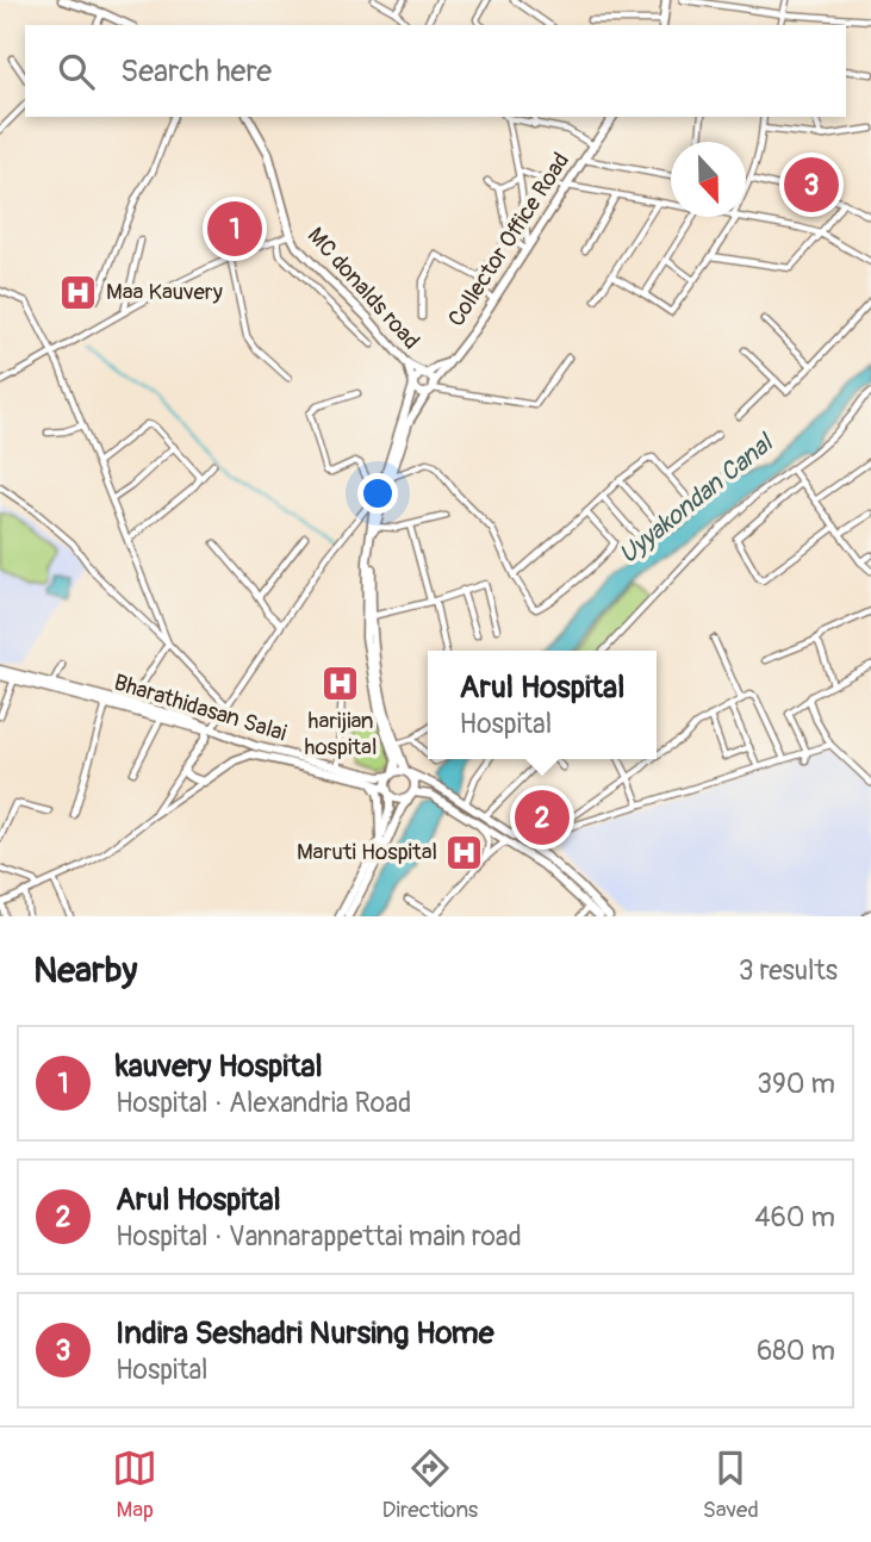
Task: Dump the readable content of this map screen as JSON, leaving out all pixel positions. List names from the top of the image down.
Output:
{
  "streets": {
    "main road": ["Collector Office Road", "MC donalds road", "Bharathidasan Salai"]
  },
  "crossings": [
    ["Collector Office Road", "MC donalds road"],
    ["MC donalds road", "Bharathidasan Salai"]
  ],
  "water": ["Uyyakondan Canal"],
  "places": {
    "hospital": ["Maa Kauvery", "harijian hospital", "Maruti Hospital"]
  },
  "north": "bottom",
  "page": {
    "search": "Search here",
    "pins": ["3", "1", "2"],
    "popup": ["Arul Hospital", "Hospital"],
    "heading": ["Nearby", "3 results"],
    "list": [
      {
        "mark": "1",
        "name": "kauvery Hospital",
        "note": "Hospital · Alexandria Road",
        "value": "390 m"
      },
      {
        "mark": "2",
        "name": "Arul Hospital",
        "note": "Hospital · Vannarappettai main road",
        "value": "460 m"
      },
      {
        "mark": "3",
        "name": "Indira Seshadri Nursing Home",
        "note": "Hospital",
        "value": "680 m"
      }
    ],
    "nav": ["Map", "Directions", "Saved"]
  }
}
